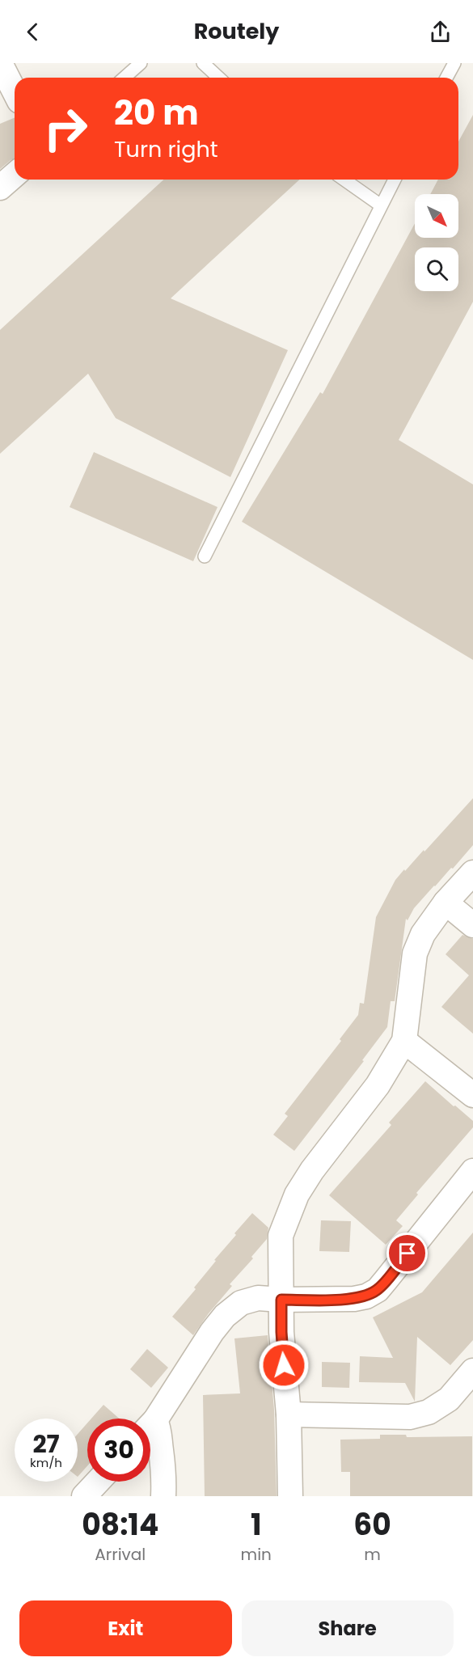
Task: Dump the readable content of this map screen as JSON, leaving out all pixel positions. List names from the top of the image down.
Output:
{
  "north": "bottom right",
  "page": {
    "header": "Routely",
    "turn": ["20 m", "Turn right"],
    "speed": "27 km/h",
    "limit": "30",
    "eta": [
      "08:14",
      "Arrival",
      "1",
      "min",
      "60",
      "m"
    ],
    "buttons": ["Exit", "Share"]
  }
}
